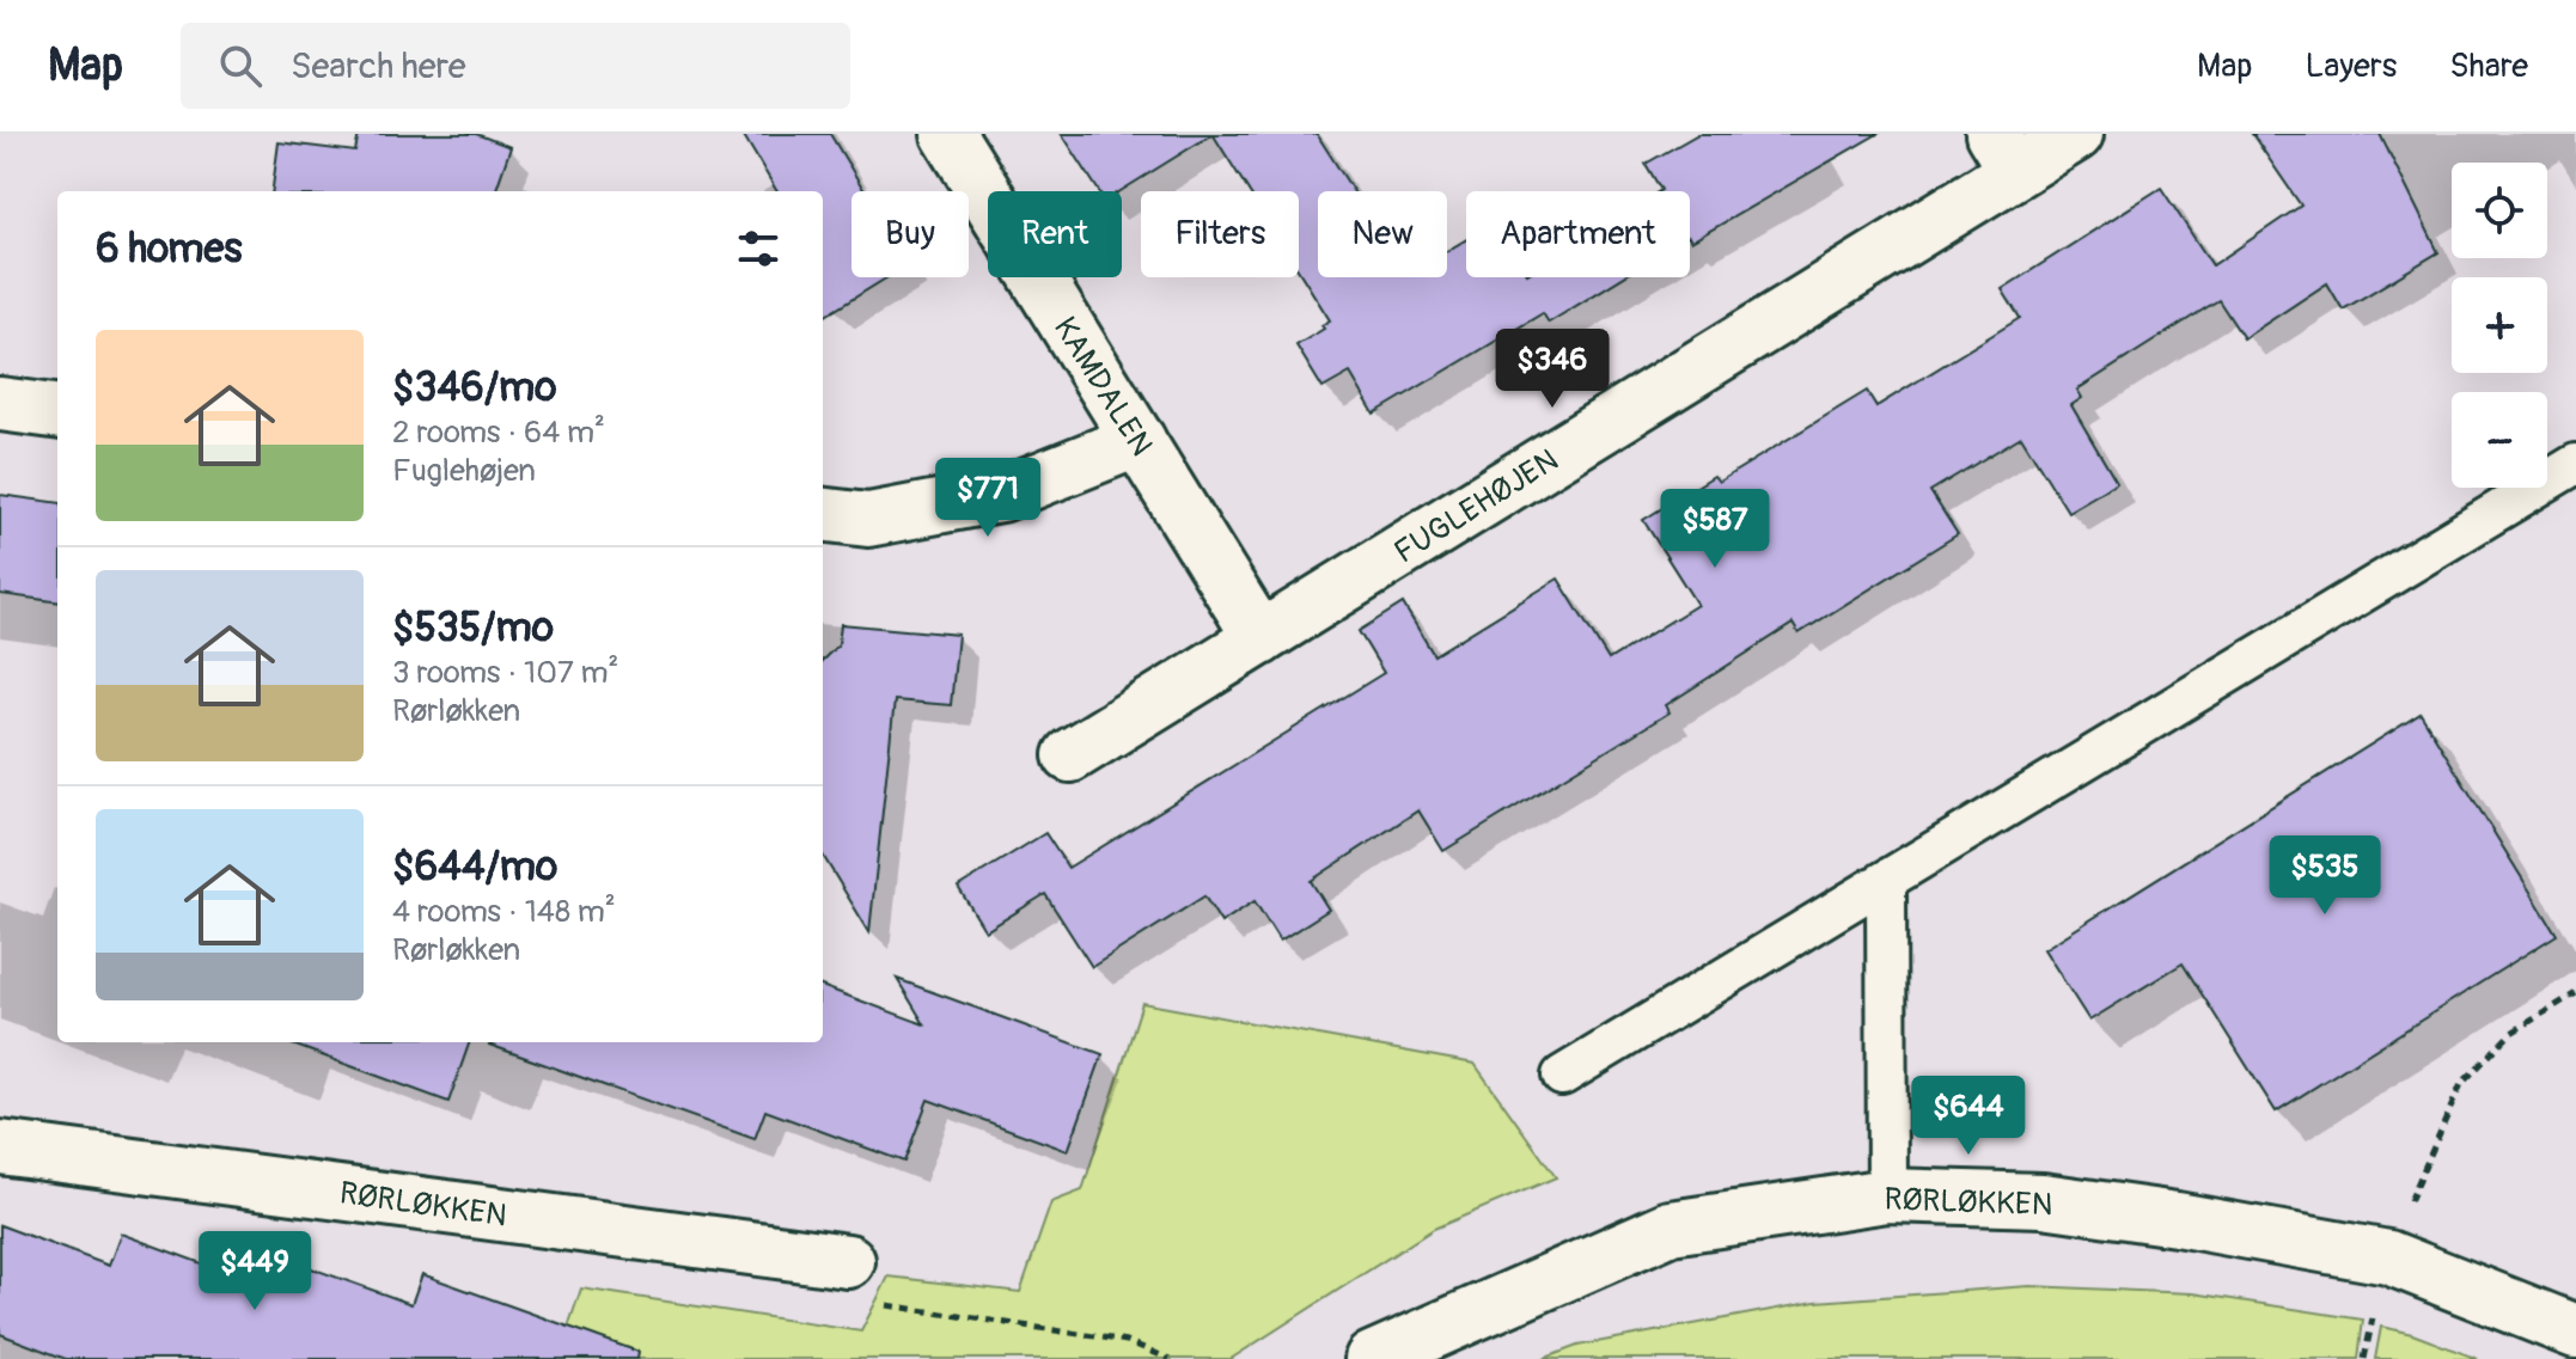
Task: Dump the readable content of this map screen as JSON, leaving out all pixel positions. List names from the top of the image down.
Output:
{
  "streets": {
    "street": ["KAMDALEN", "FUGLEHØJEN", "RØRLØKKEN"]
  },
  "crossings": [
    ["KAMDALEN", "FUGLEHØJEN"]
  ],
  "page": {
    "header": "Map",
    "search": "Search here",
    "nav": ["Map", "Layers", "Share"],
    "map_buttons": ["+", "−"],
    "chip": [
      "Buy",
      "Rent",
      "Filters",
      "New",
      "Apartment"
    ],
    "heading": "6 homes",
    "list": [
      {
        "name": "$346/mo",
        "note": "2 rooms · 64 m² · Fuglehøjen"
      },
      {
        "name": "$535/mo",
        "note": "3 rooms · 107 m² · Rørløkken"
      },
      {
        "name": "$644/mo",
        "note": "4 rooms · 148 m² · Rørløkken"
      }
    ],
    "price": [
      "$346",
      "$771",
      "$587",
      "$535",
      "$644",
      "$449"
    ]
  }
}
